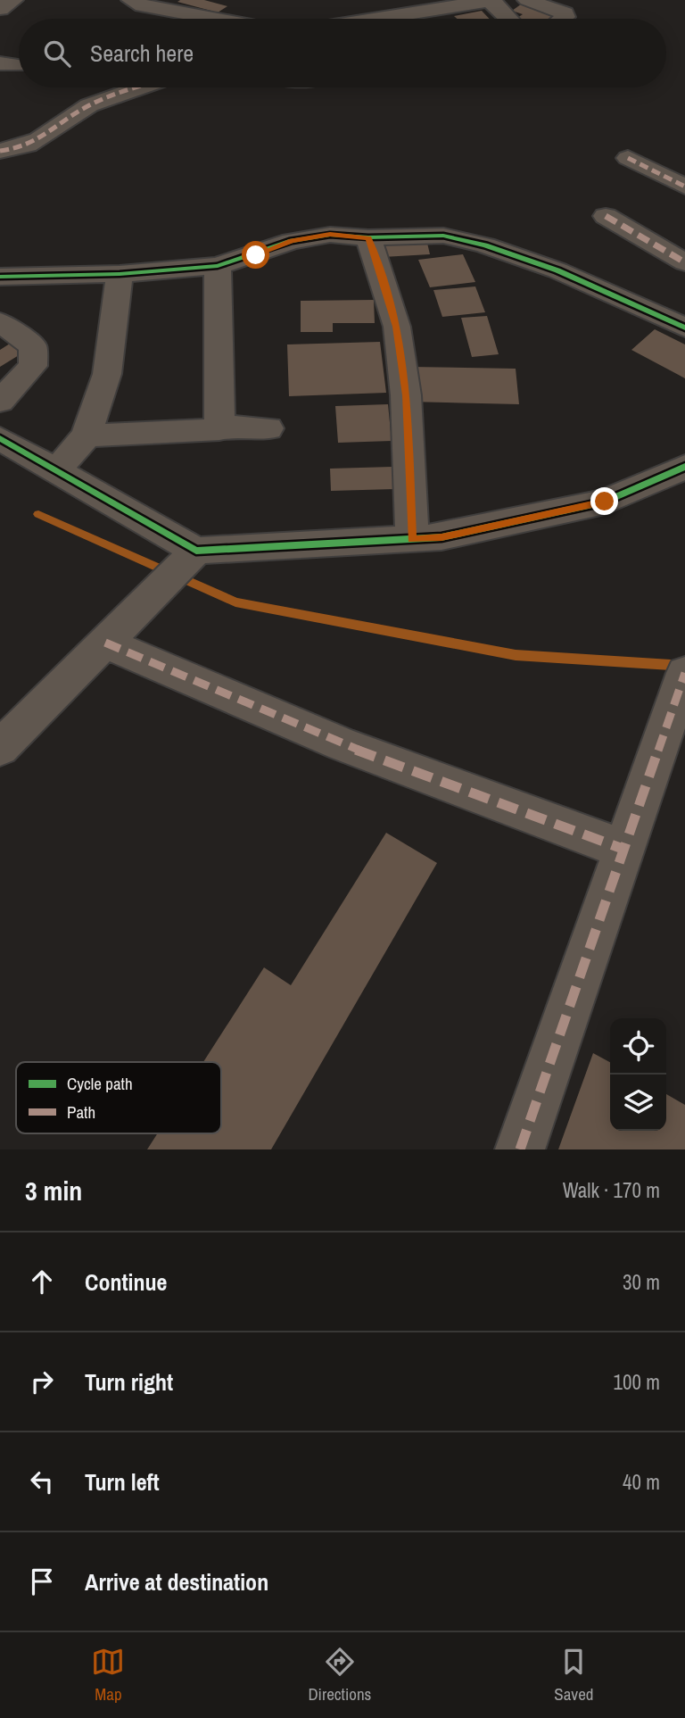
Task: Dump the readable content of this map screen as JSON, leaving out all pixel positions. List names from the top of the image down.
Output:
{
  "legend": ["Cycle path", "Path"],
  "page": {
    "search": "Search here",
    "heading": ["3 min", "Walk · 170 m"],
    "list": [
      ["Continue", "30 m"],
      ["Turn right", "100 m"],
      ["Turn left", "40 m"],
      "Arrive at destination"
    ],
    "nav": ["Map", "Directions", "Saved"]
  }
}
